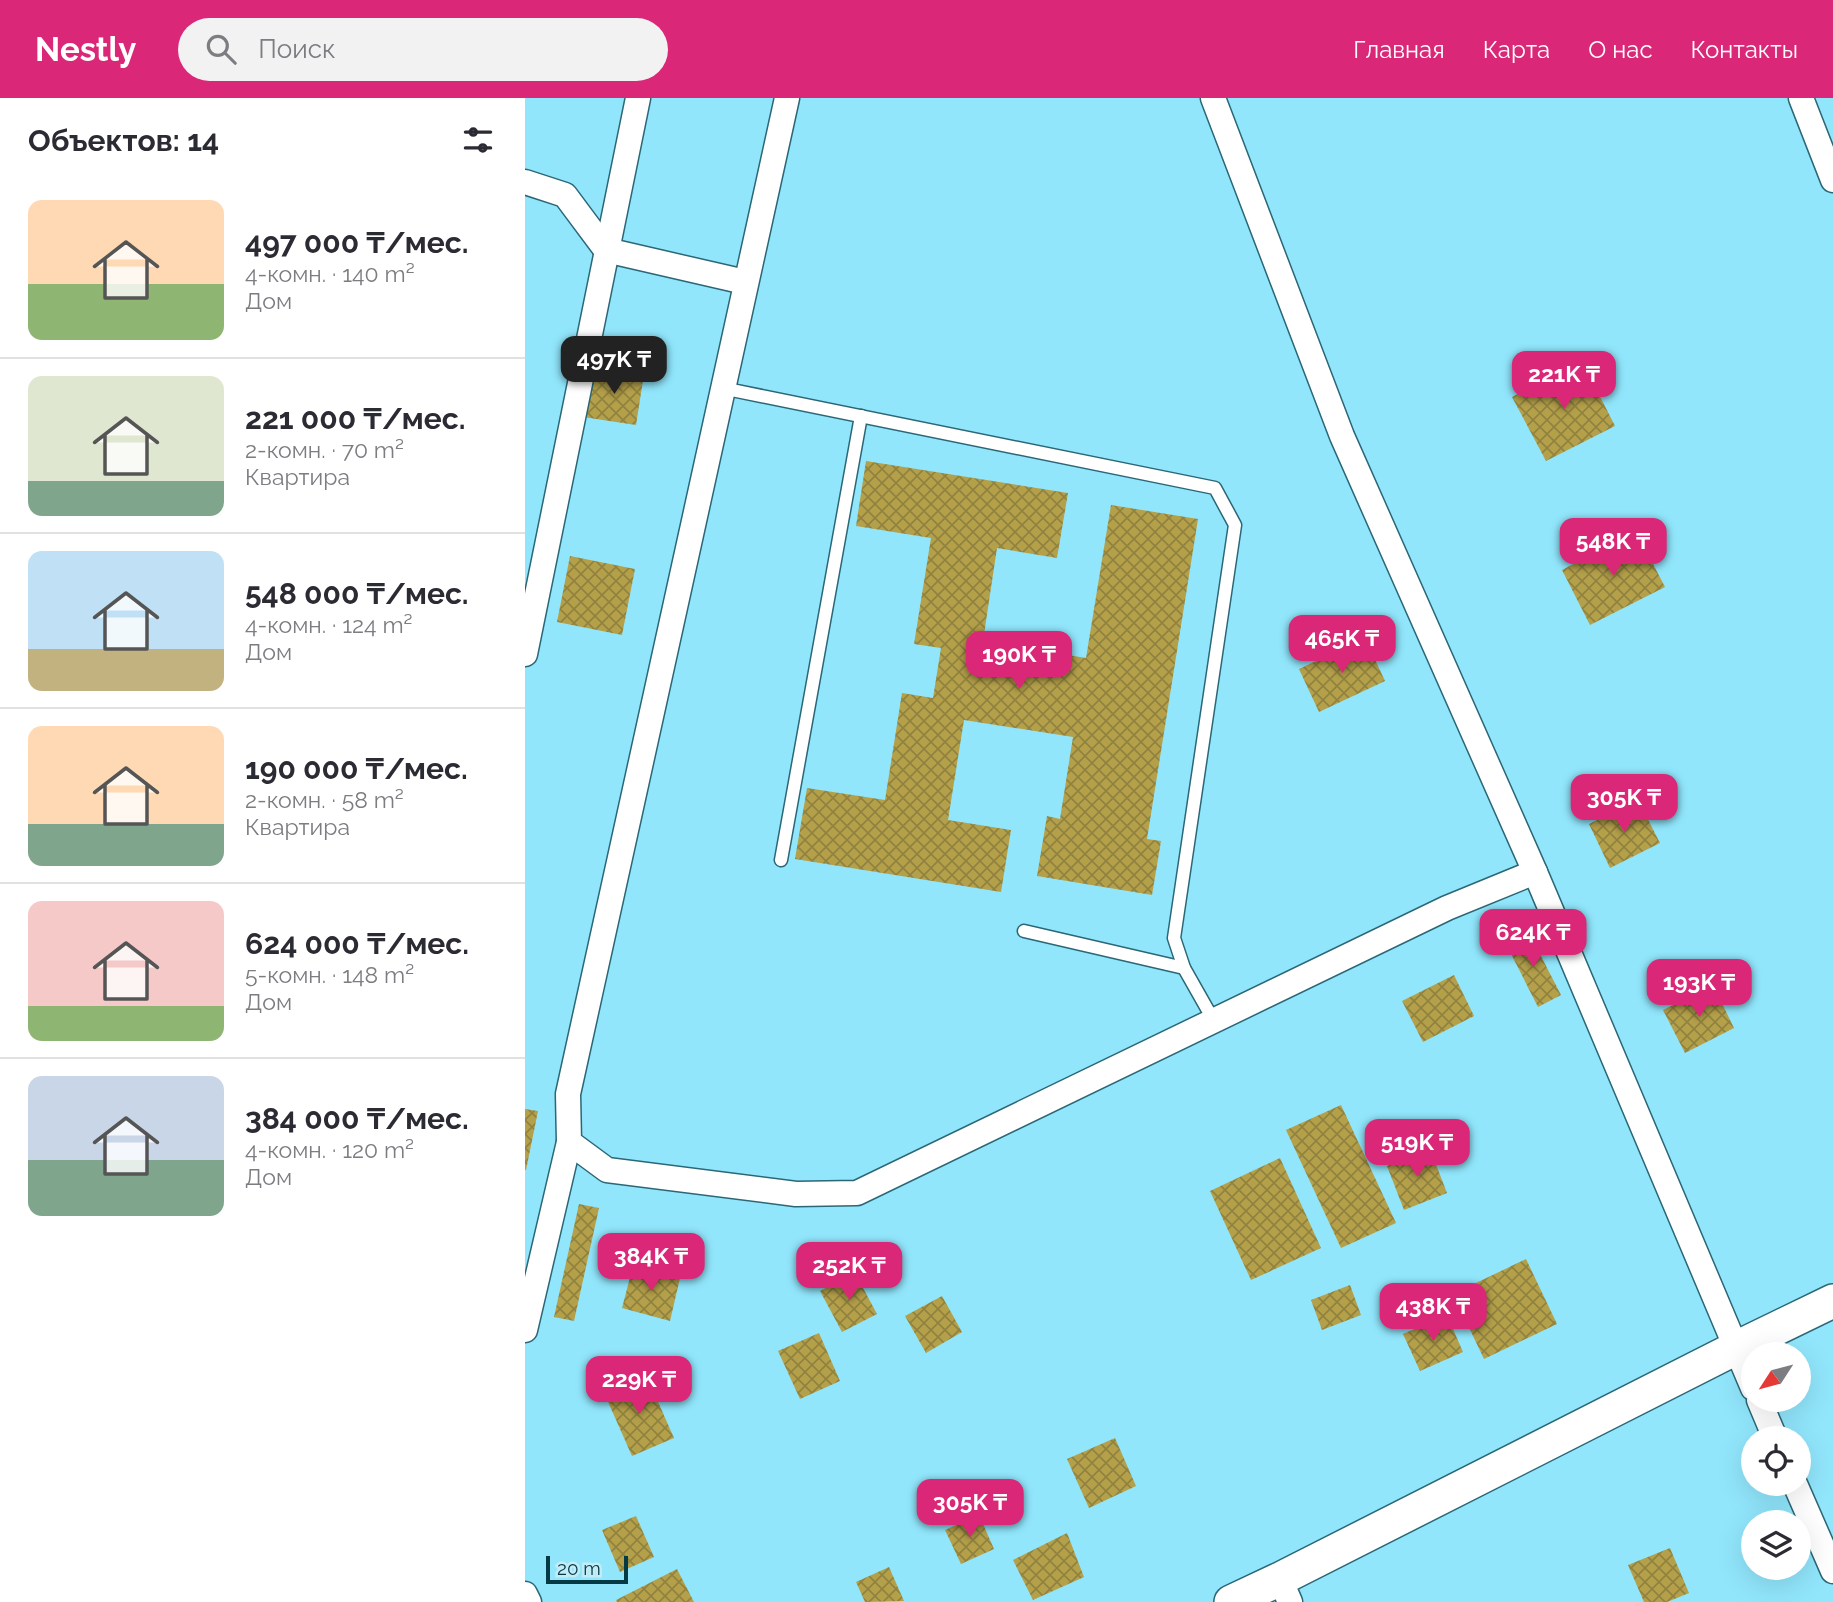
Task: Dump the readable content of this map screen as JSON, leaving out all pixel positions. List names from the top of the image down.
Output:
{
  "scale_bar": "20 m",
  "north": "bottom left",
  "page": {
    "header": "Nestly",
    "search": "Поиск",
    "nav": [
      "Главная",
      "Карта",
      "О нас",
      "Контакты"
    ],
    "heading": "Объектов: 14",
    "list": [
      {
        "name": "497 000 ₸/мес.",
        "note": "4-комн. · 140 m² · Дом"
      },
      {
        "name": "221 000 ₸/мес.",
        "note": "2-комн. · 70 m² · Квартира"
      },
      {
        "name": "548 000 ₸/мес.",
        "note": "4-комн. · 124 m² · Дом"
      },
      {
        "name": "190 000 ₸/мес.",
        "note": "2-комн. · 58 m² · Квартира"
      },
      {
        "name": "624 000 ₸/мес.",
        "note": "5-комн. · 148 m² · Дом"
      },
      {
        "name": "384 000 ₸/мес.",
        "note": "4-комн. · 120 m² · Дом"
      }
    ],
    "price": [
      "497K ₸",
      "221K ₸",
      "548K ₸",
      "465K ₸",
      "190K ₸",
      "305K ₸",
      "624K ₸",
      "193K ₸",
      "519K ₸",
      "384K ₸",
      "252K ₸",
      "438K ₸",
      "229K ₸",
      "305K ₸"
    ],
    "scale": "20 m"
  }
}
